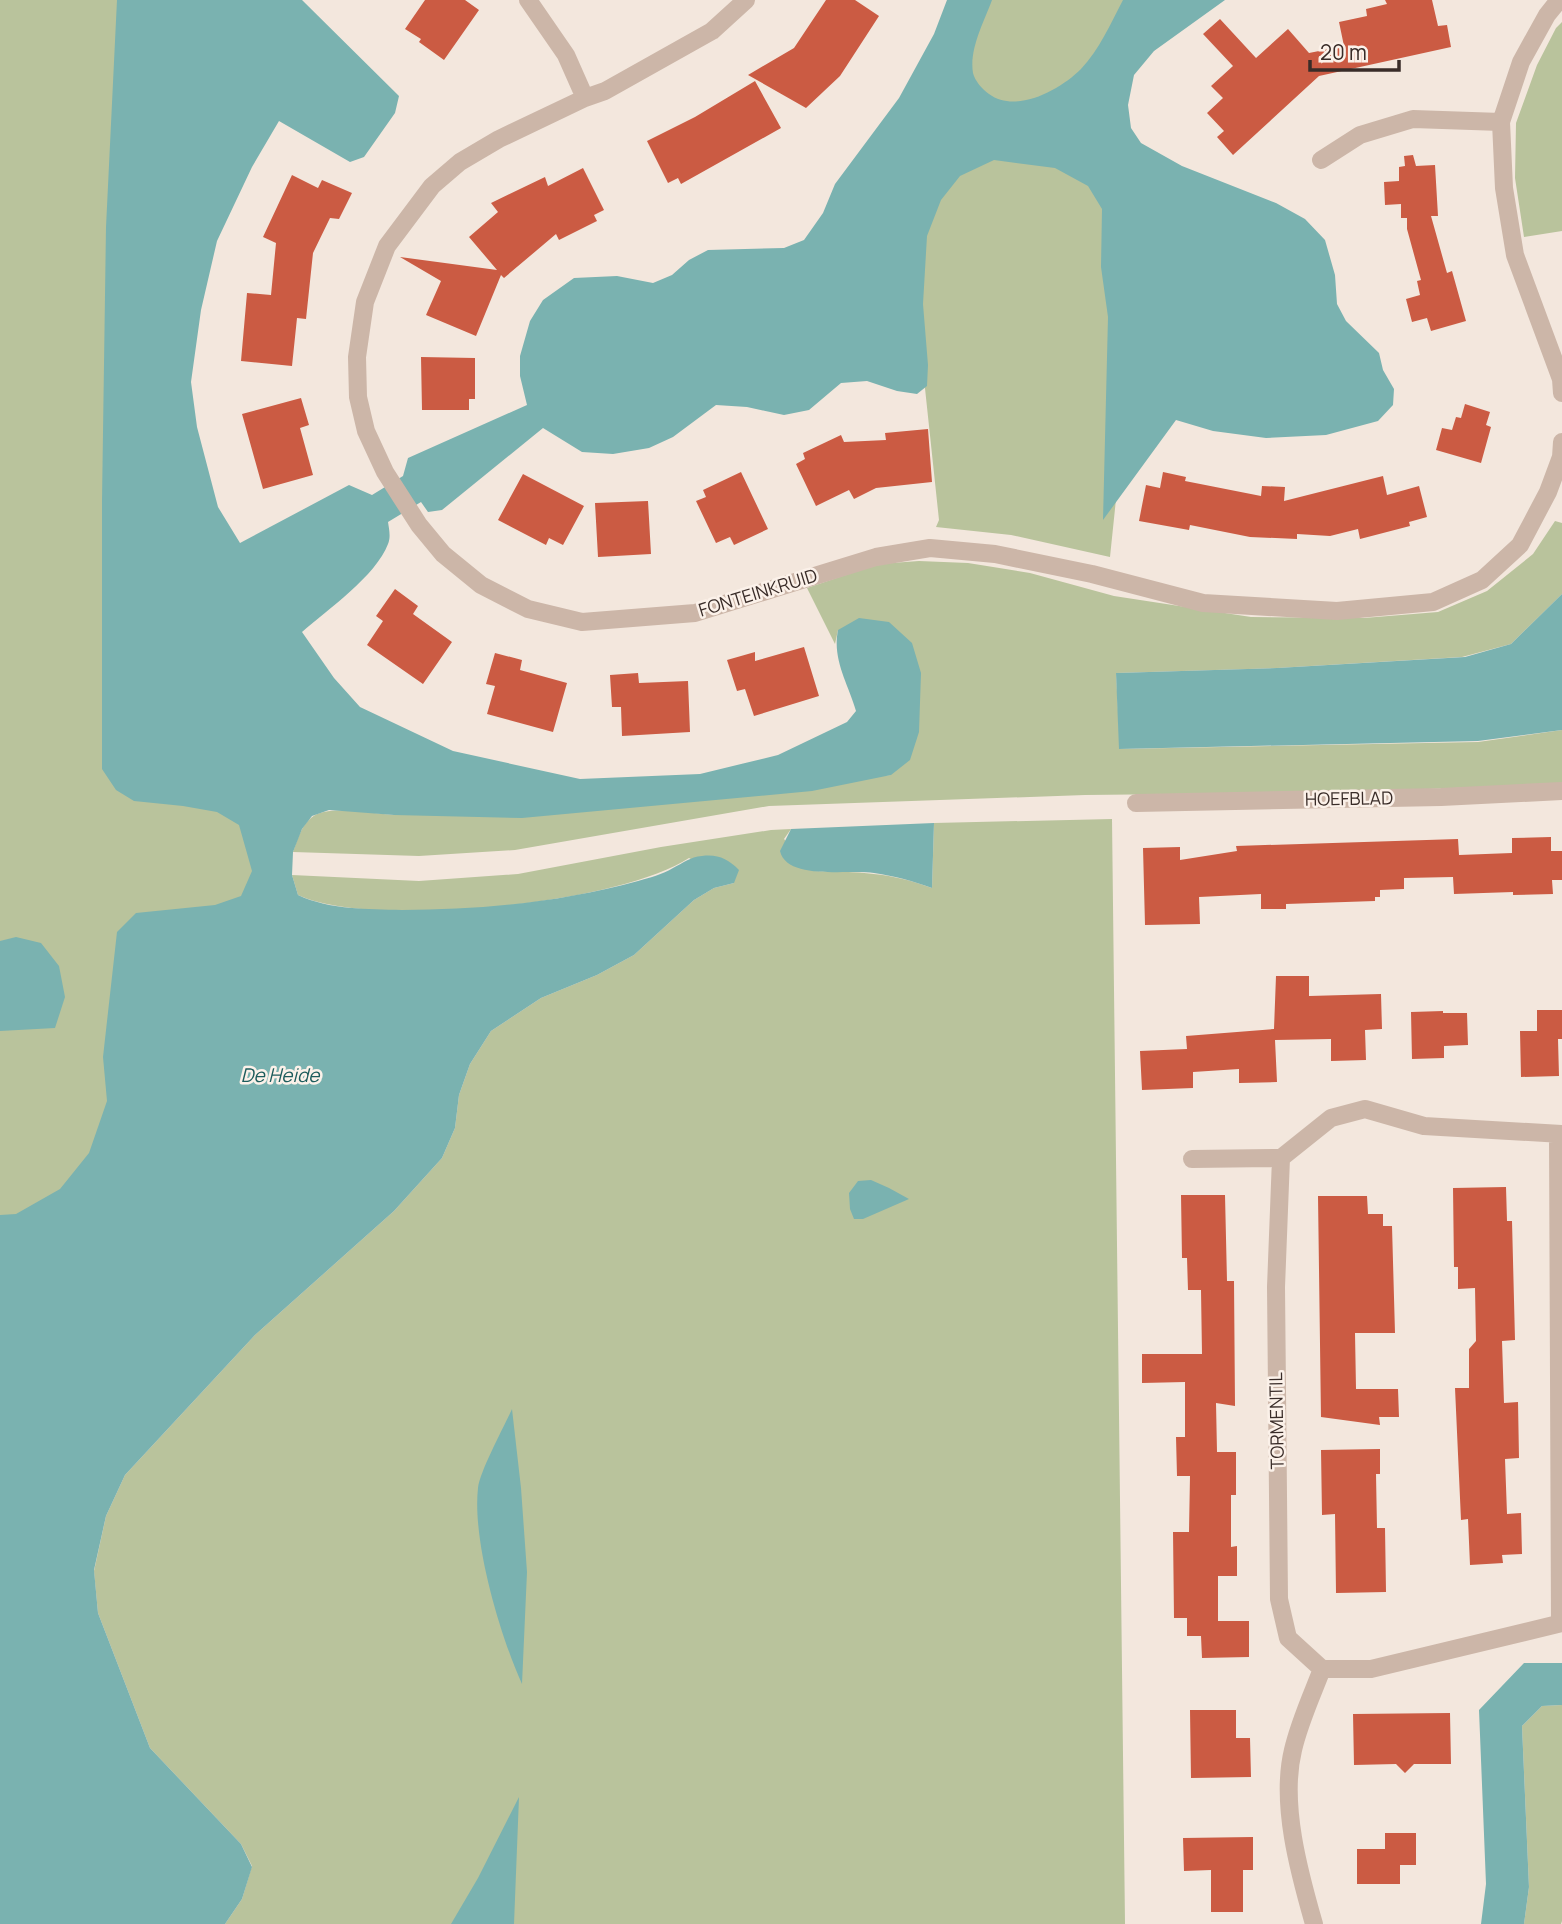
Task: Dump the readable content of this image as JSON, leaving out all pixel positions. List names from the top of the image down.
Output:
{
  "streets": {
    "street": ["FONTEINKRUID", "HOEFBLAD", "TORMENTIL"]
  },
  "water": ["De Heide"],
  "scale_bar": "20 m"
}
